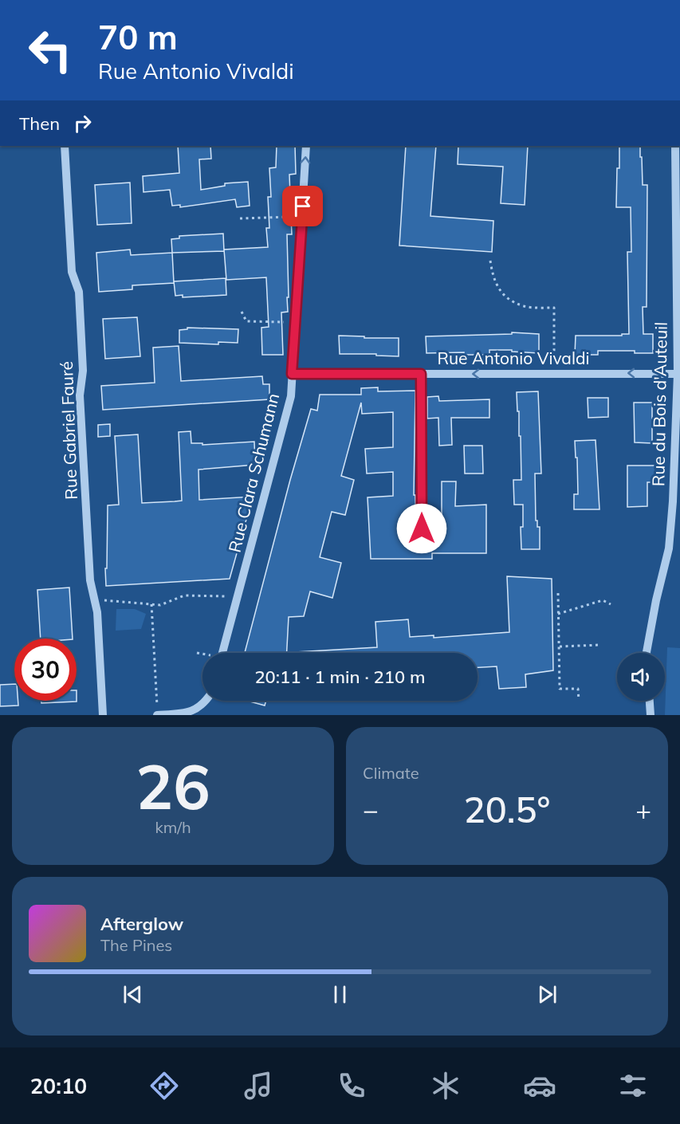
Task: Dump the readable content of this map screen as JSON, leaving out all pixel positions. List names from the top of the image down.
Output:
{
  "streets": {
    "street": [
      "Rue Antonio Vivaldi",
      "Rue du Bois d'Auteuil",
      "Rue Gabriel Fauré",
      "Rue Clara Schumann"
    ]
  },
  "crossings": [
    ["Rue Antonio Vivaldi", "Rue du Bois d'Auteuil"],
    ["Rue Antonio Vivaldi", "Rue Clara Schumann"]
  ],
  "one_way": ["Rue Antonio Vivaldi"],
  "page": {
    "turn": ["70 m", "Rue Antonio Vivaldi"],
    "then": "Then",
    "limit": "30",
    "trip": "20:11 · 1 min · 210 m",
    "tile": [
      ["26", "km/h"],
      "Climate"
    ],
    "heat": ["−", "20.5°", "+"],
    "song": ["Afterglow", "The Pines"],
    "tabs": "20:10"
  }
}
